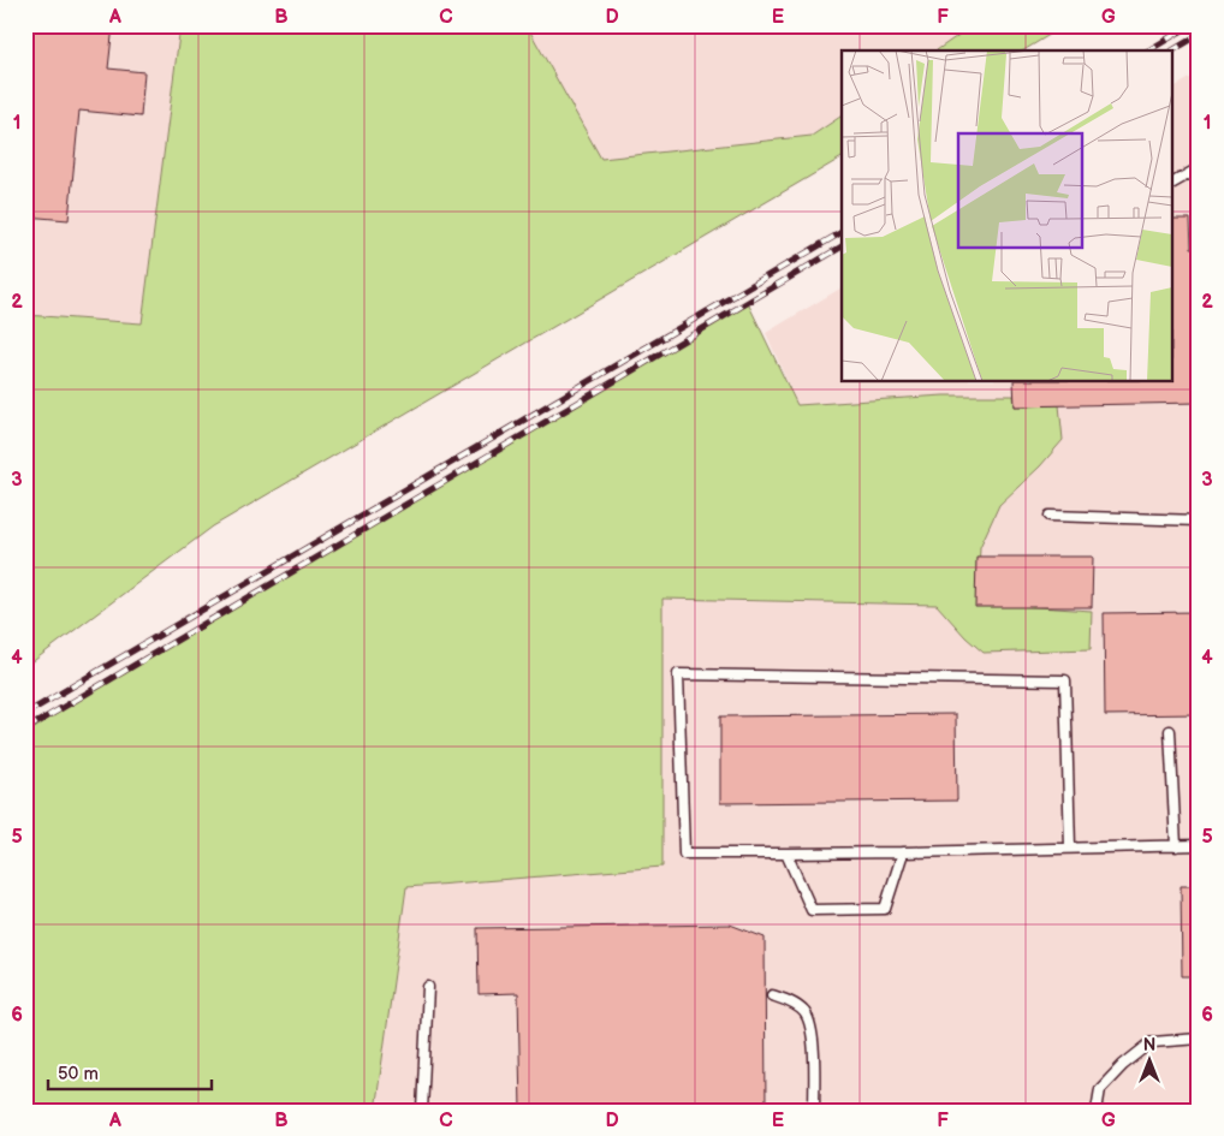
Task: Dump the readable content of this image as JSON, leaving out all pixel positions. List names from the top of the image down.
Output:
{
  "scale_bar": "50 m",
  "north": "top",
  "grid": {
    "columns": [
      "A",
      "B",
      "C",
      "D",
      "E",
      "F",
      "G"
    ],
    "rows": [
      "1",
      "2",
      "3",
      "4",
      "5",
      "6"
    ]
  }
}
